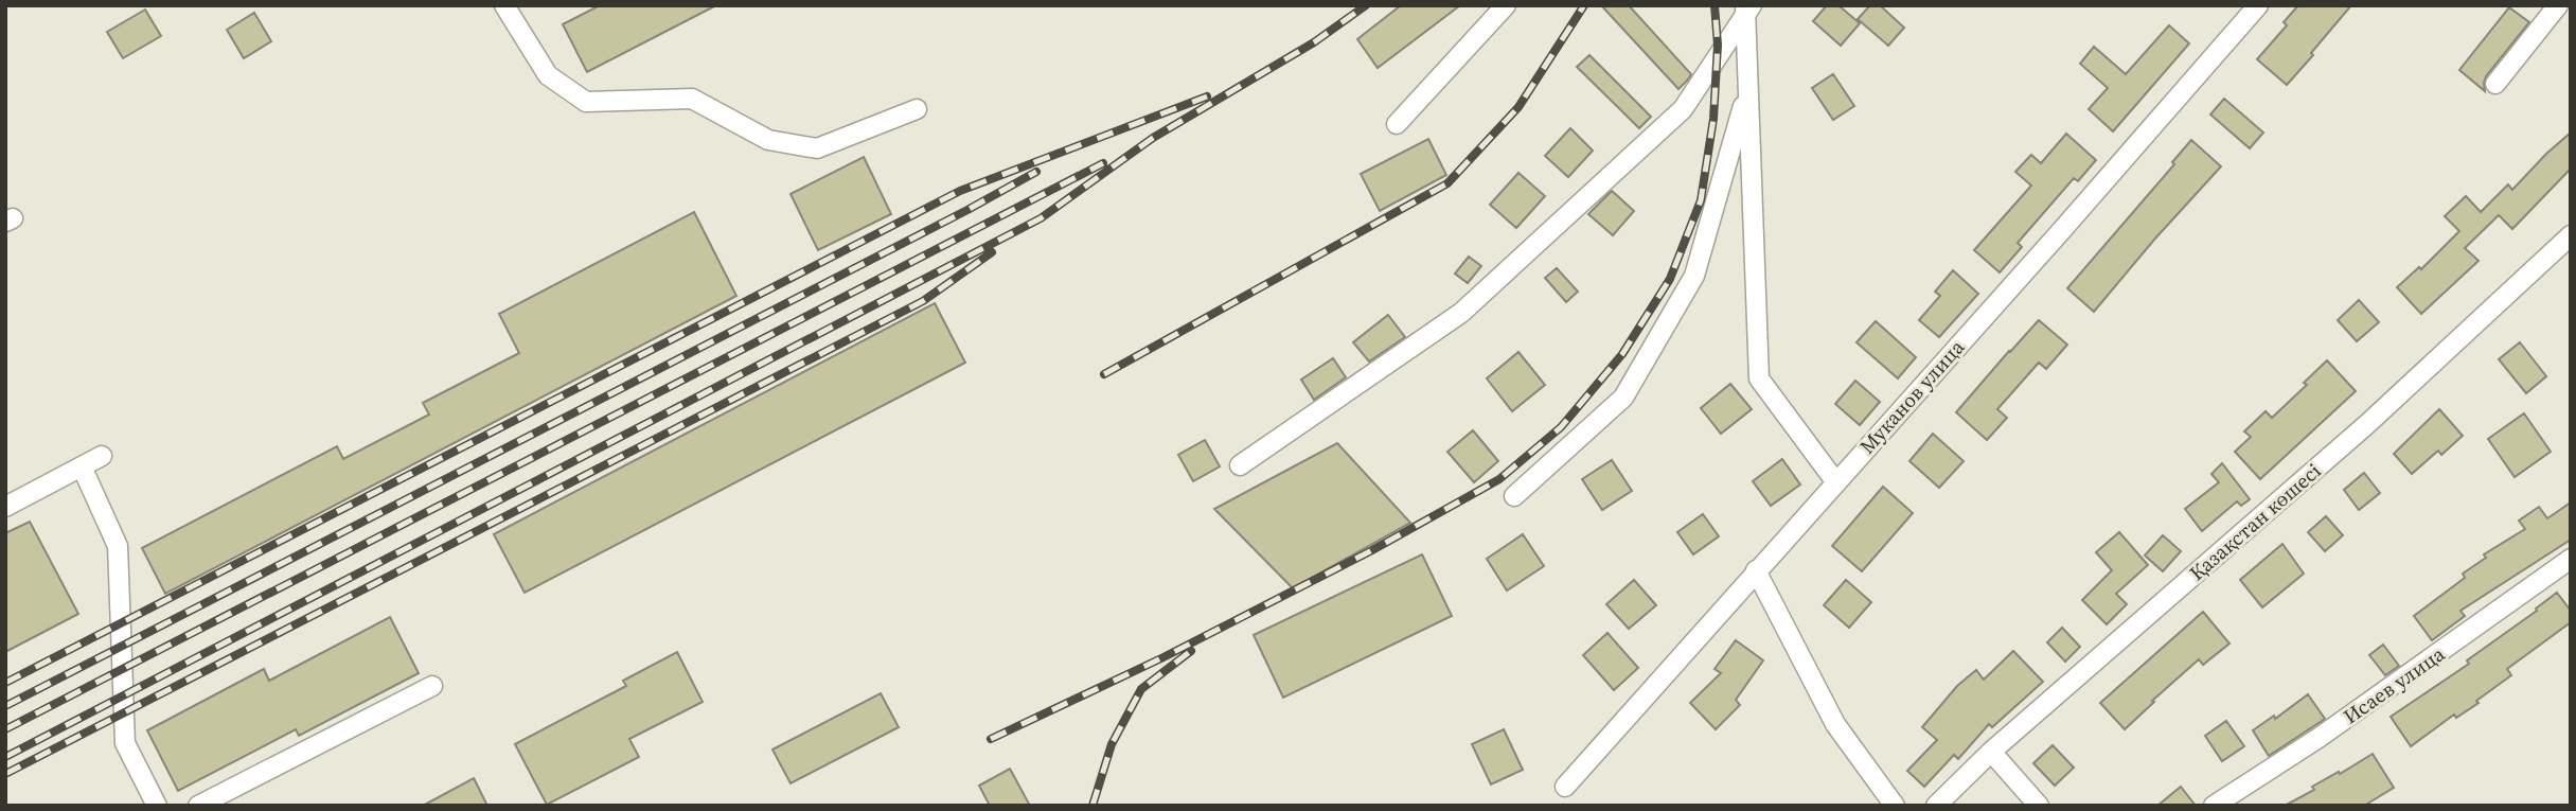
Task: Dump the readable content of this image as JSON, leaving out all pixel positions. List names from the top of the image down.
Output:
{
  "streets": {
    "street": ["Муканов улица", "Қазақстан көшесі", "Исаев улица"]
  }
}
